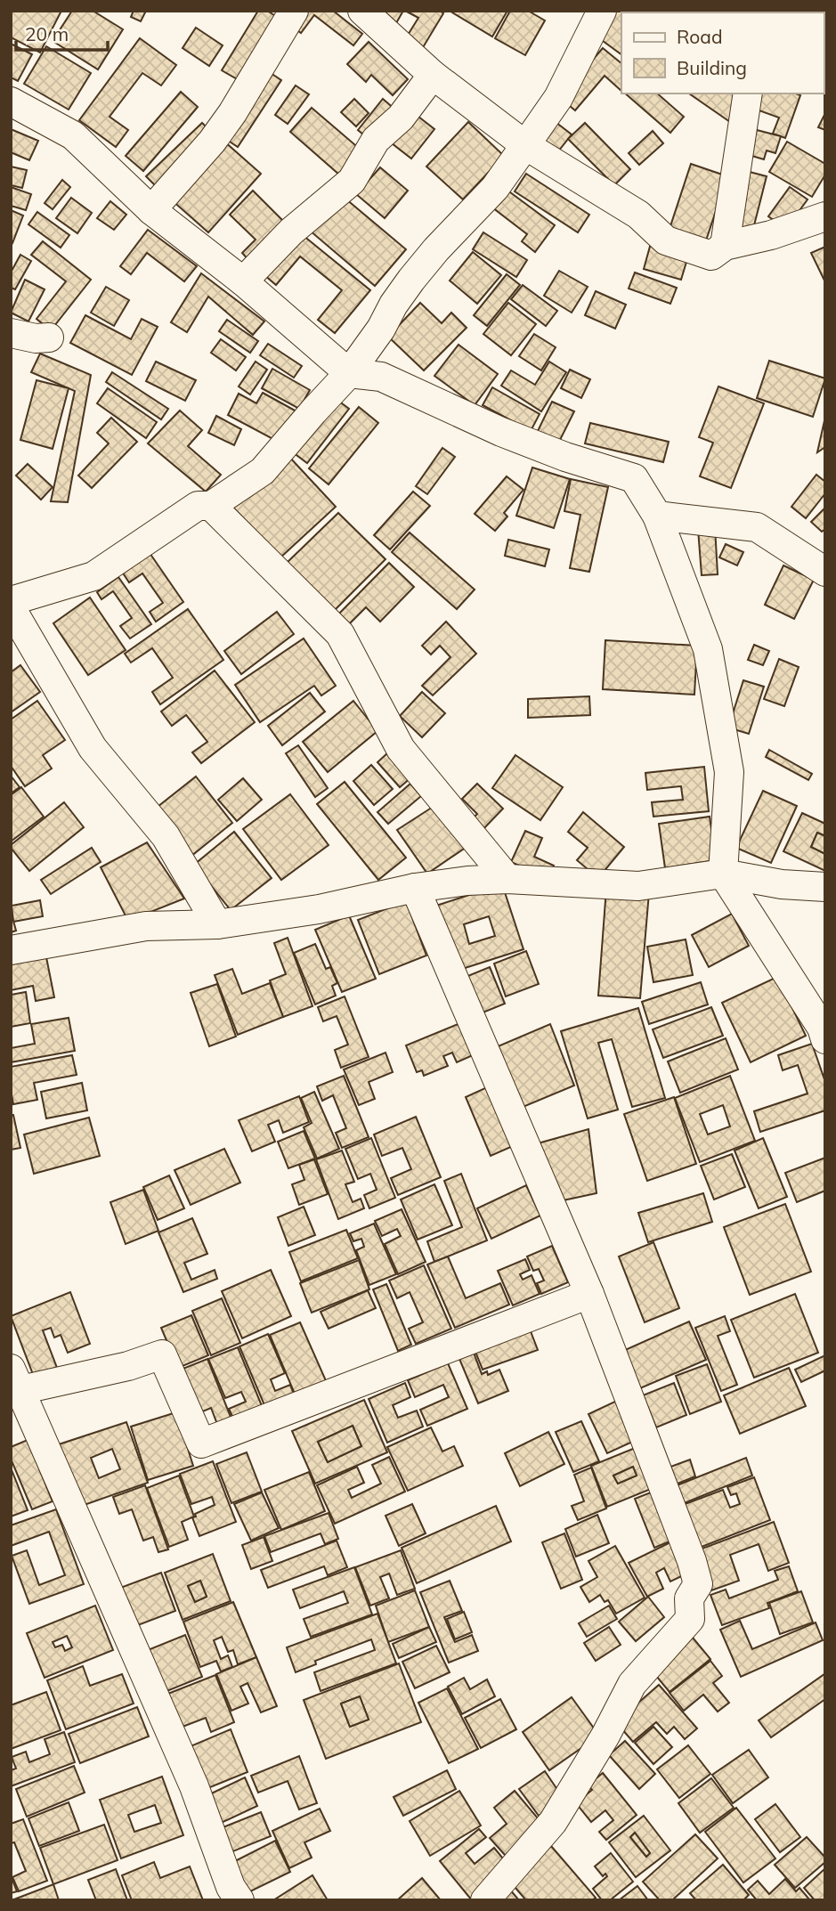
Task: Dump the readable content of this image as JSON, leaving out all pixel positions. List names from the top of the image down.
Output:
{
  "legend": ["Road", "Building"],
  "scale_bar": "20 m"
}
